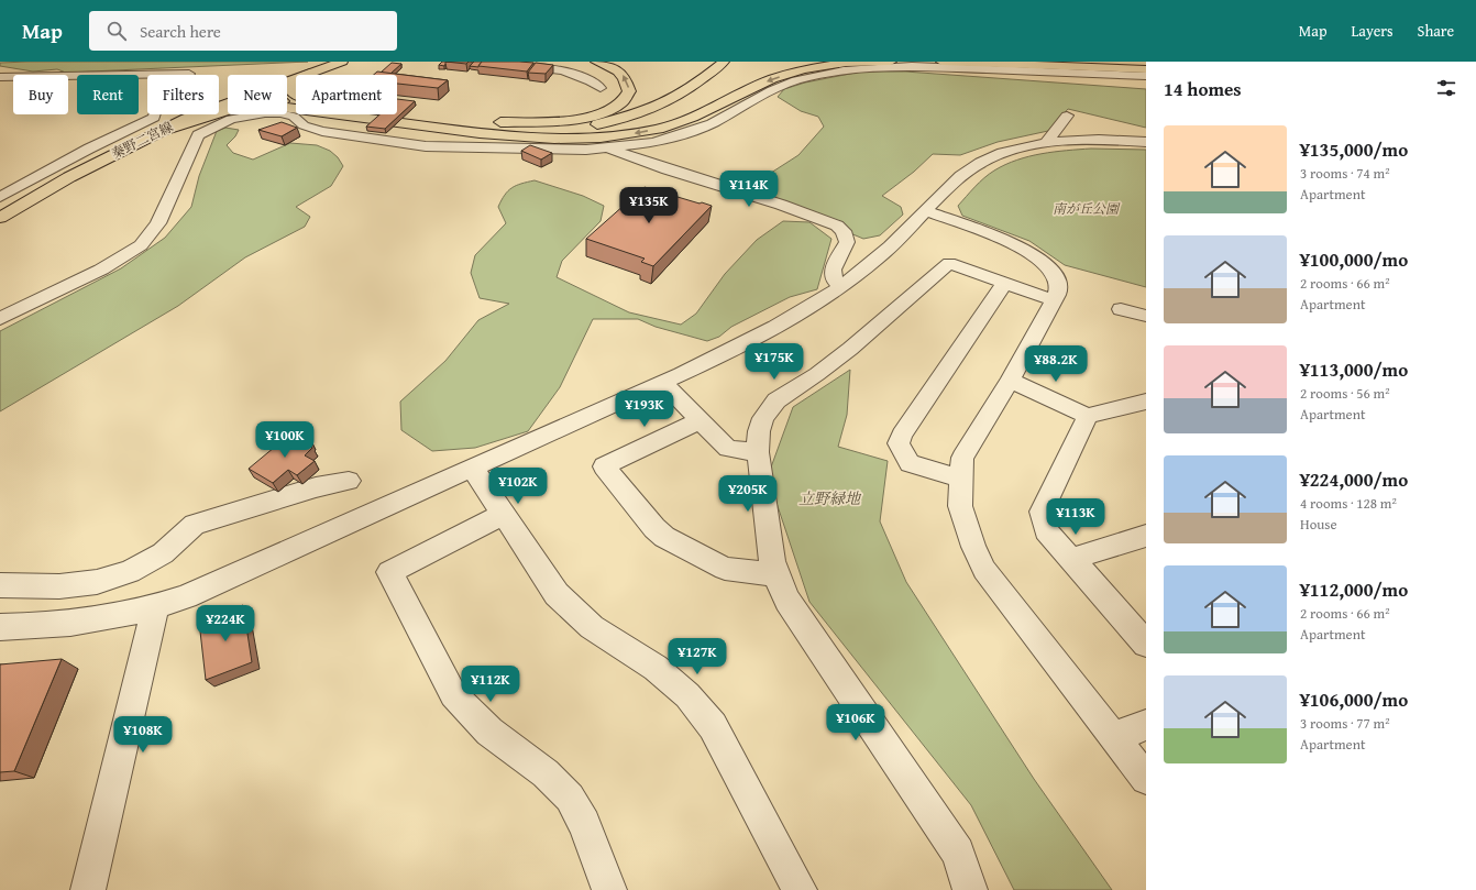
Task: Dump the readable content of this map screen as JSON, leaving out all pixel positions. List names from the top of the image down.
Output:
{
  "streets": {
    "main road": ["秦野二宮線"]
  },
  "parks": ["南が丘公園", "立野緑地"],
  "page": {
    "header": "Map",
    "search": "Search here",
    "nav": ["Map", "Layers", "Share"],
    "heading": "14 homes",
    "chip": [
      "Buy",
      "Rent",
      "Filters",
      "New",
      "Apartment"
    ],
    "list": [
      {
        "name": "¥135,000/mo",
        "note": "3 rooms · 74 m² · Apartment"
      },
      {
        "name": "¥100,000/mo",
        "note": "2 rooms · 66 m² · Apartment"
      },
      {
        "name": "¥113,000/mo",
        "note": "2 rooms · 56 m² · Apartment"
      },
      {
        "name": "¥224,000/mo",
        "note": "4 rooms · 128 m² · House"
      },
      {
        "name": "¥112,000/mo",
        "note": "2 rooms · 66 m² · Apartment"
      },
      {
        "name": "¥106,000/mo",
        "note": "3 rooms · 77 m² · Apartment"
      }
    ],
    "price": [
      "¥114K",
      "¥135K",
      "¥175K",
      "¥88.2K",
      "¥193K",
      "¥100K",
      "¥102K",
      "¥205K",
      "¥113K",
      "¥224K",
      "¥127K",
      "¥112K",
      "¥106K",
      "¥108K"
    ]
  }
}
